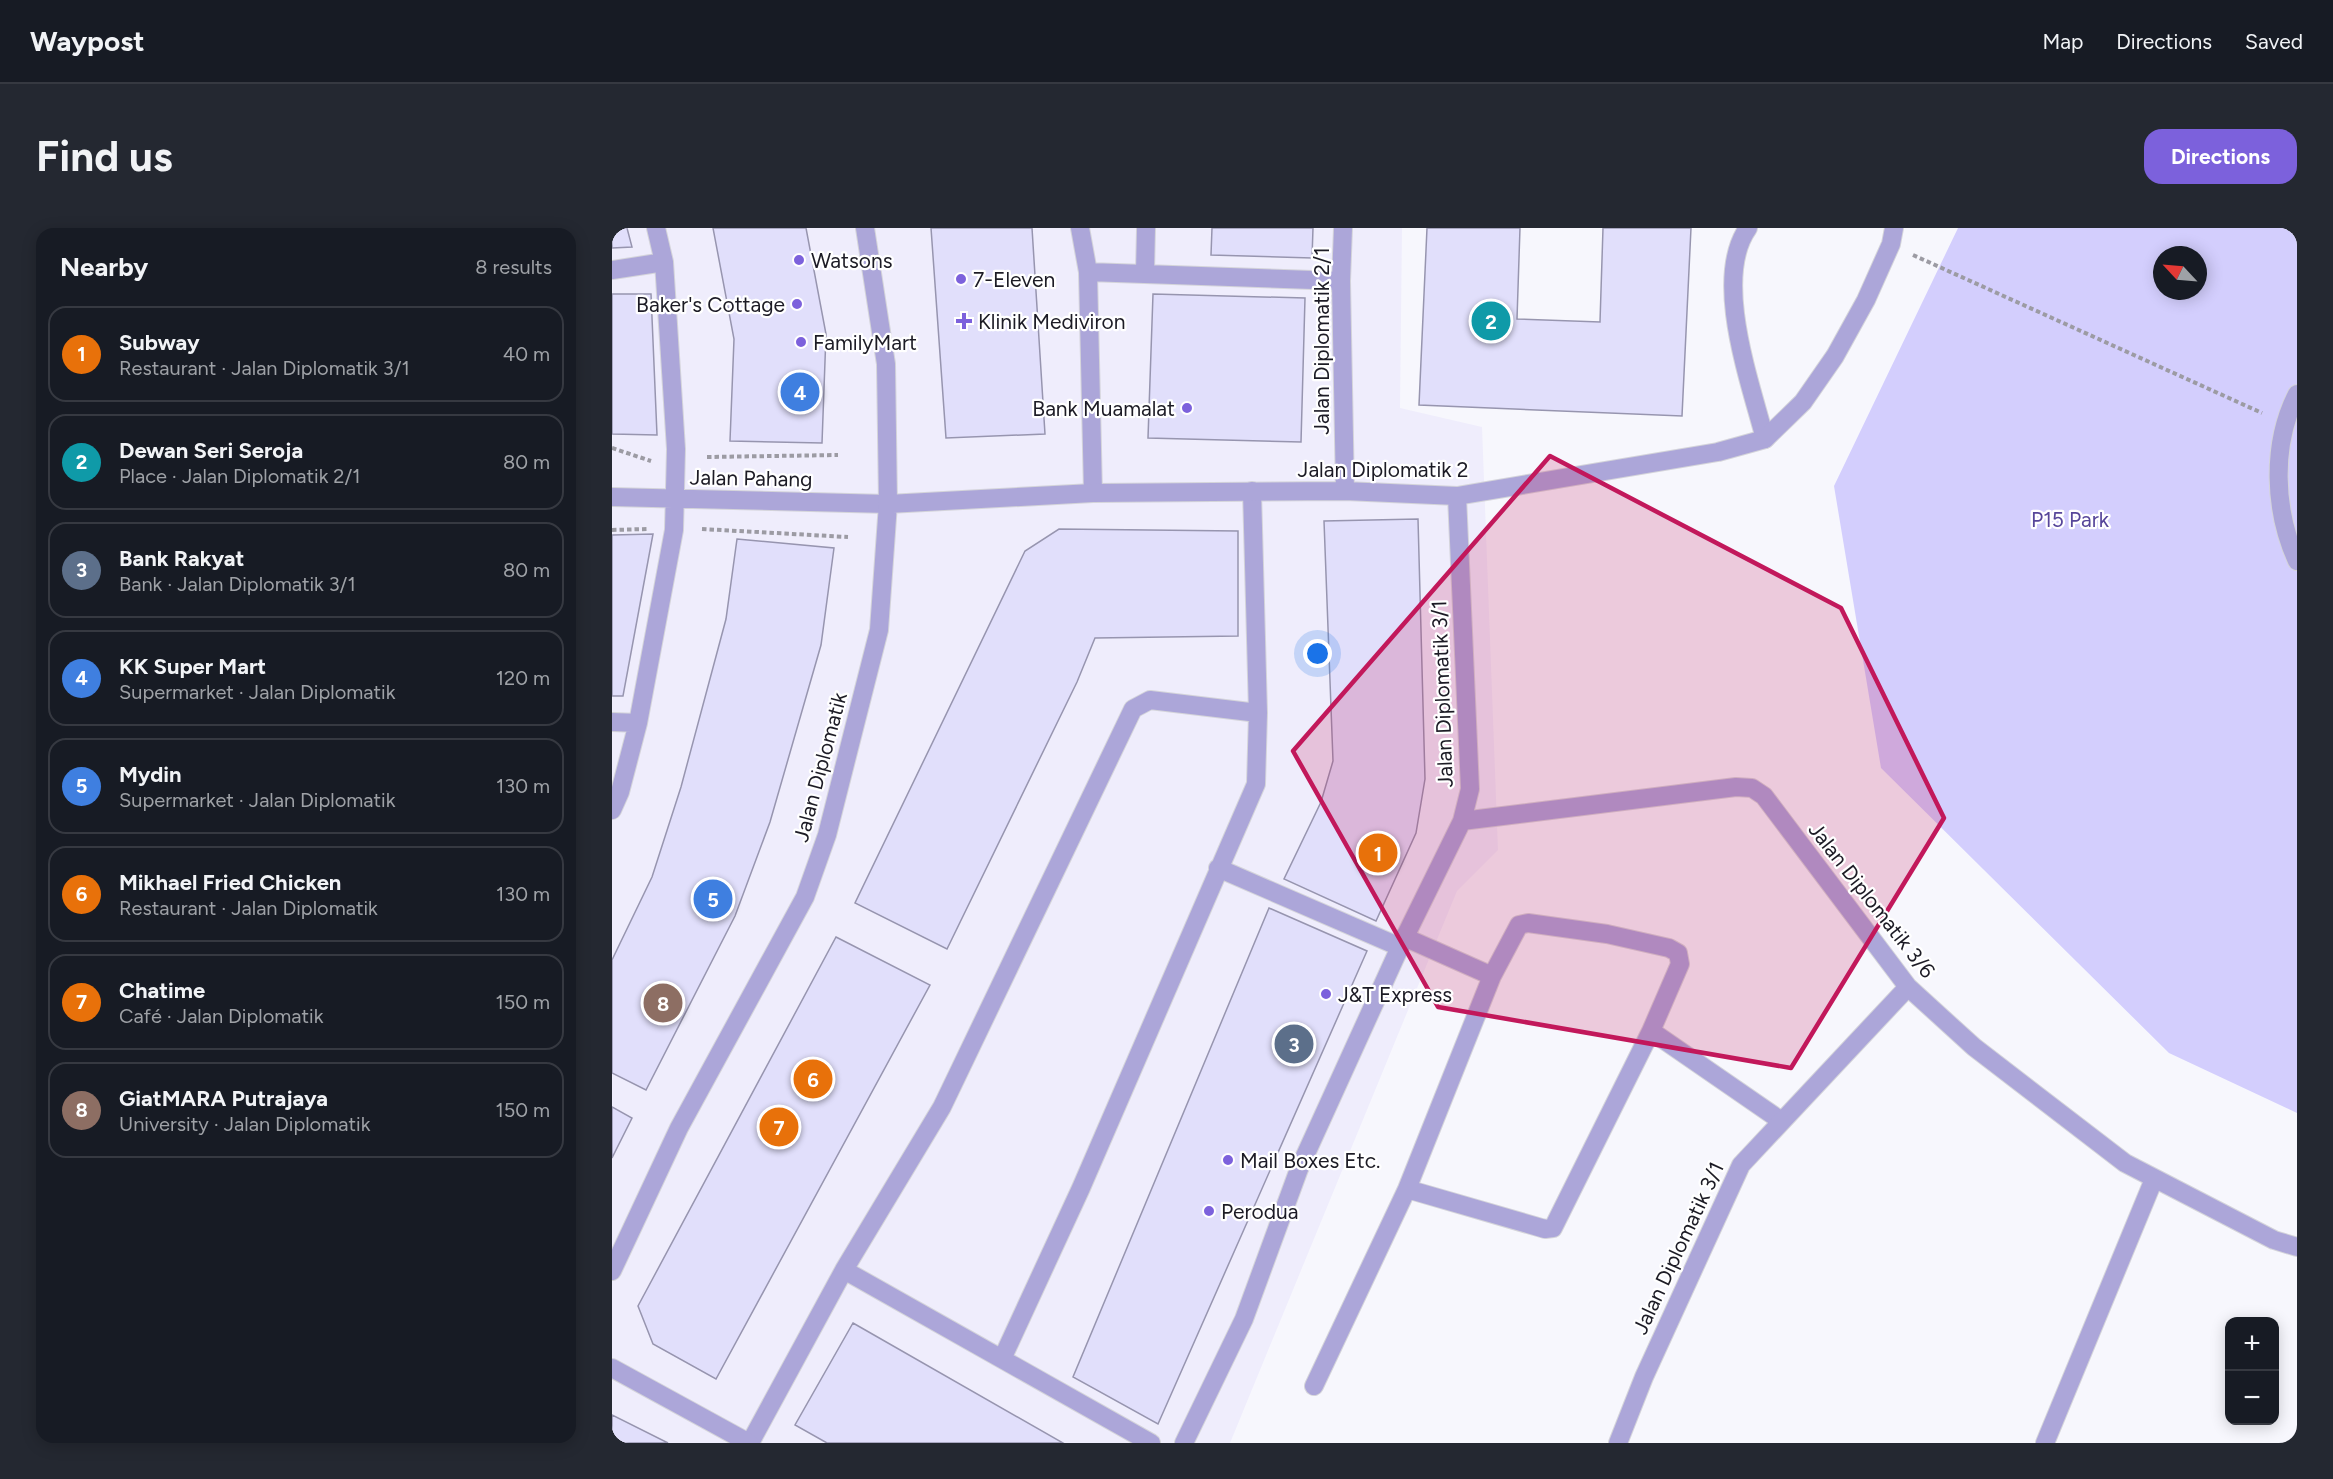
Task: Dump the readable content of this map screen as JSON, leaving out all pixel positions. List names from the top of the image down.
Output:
{
  "streets": {
    "street": [
      "Jalan Diplomatik 2/1",
      "Jalan Diplomatik 2",
      "Jalan Pahang",
      "Jalan Diplomatik 3/1",
      "Jalan Diplomatik",
      "Jalan Diplomatik 3/6"
    ]
  },
  "crossings": [
    ["Jalan Diplomatik 2/1", "Jalan Diplomatik 2"],
    ["Jalan Diplomatik 2", "Jalan Pahang"],
    ["Jalan Diplomatik 2", "Jalan Diplomatik 3/1"],
    ["Jalan Diplomatik 2", "Jalan Diplomatik"],
    ["Jalan Pahang", "Jalan Diplomatik"],
    ["Jalan Diplomatik 3/1", "Jalan Diplomatik 3/6"]
  ],
  "parks": ["P15 Park"],
  "places": {
    "other": [
      "Watsons",
      "7-Eleven",
      "Baker's Cottage",
      "FamilyMart",
      "Bank Muamalat",
      "J&T Express",
      "Mail Boxes Etc.",
      "Perodua"
    ],
    "health": ["Klinik Mediviron"]
  },
  "north": "top left",
  "page": {
    "header": "Waypost",
    "nav": ["Map", "Directions", "Saved"],
    "buttons": "Directions",
    "title": "Find us",
    "heading": ["Nearby", "8 results"],
    "pins": [
      "2",
      "4",
      "1",
      "5",
      "8",
      "3",
      "6",
      "7"
    ],
    "list": [
      {
        "mark": "1",
        "name": "Subway",
        "note": "Restaurant · Jalan Diplomatik 3/1",
        "value": "40 m"
      },
      {
        "mark": "2",
        "name": "Dewan Seri Seroja",
        "note": "Place · Jalan Diplomatik 2/1",
        "value": "80 m"
      },
      {
        "mark": "3",
        "name": "Bank Rakyat",
        "note": "Bank · Jalan Diplomatik 3/1",
        "value": "80 m"
      },
      {
        "mark": "4",
        "name": "KK Super Mart",
        "note": "Supermarket · Jalan Diplomatik",
        "value": "120 m"
      },
      {
        "mark": "5",
        "name": "Mydin",
        "note": "Supermarket · Jalan Diplomatik",
        "value": "130 m"
      },
      {
        "mark": "6",
        "name": "Mikhael Fried Chicken",
        "note": "Restaurant · Jalan Diplomatik",
        "value": "130 m"
      },
      {
        "mark": "7",
        "name": "Chatime",
        "note": "Café · Jalan Diplomatik",
        "value": "150 m"
      },
      {
        "mark": "8",
        "name": "GiatMARA Putrajaya",
        "note": "University · Jalan Diplomatik",
        "value": "150 m"
      }
    ],
    "map_buttons": ["+", "−"]
  }
}
